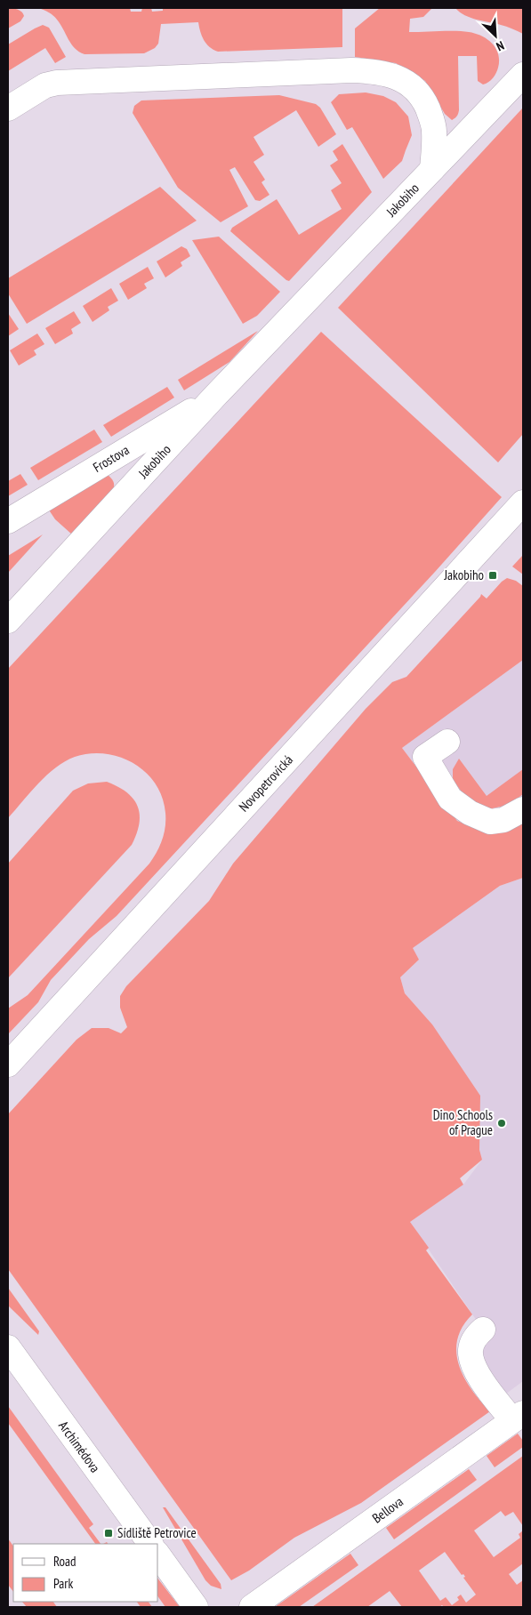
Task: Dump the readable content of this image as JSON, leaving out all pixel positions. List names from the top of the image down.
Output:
{
  "streets": {
    "street": [
      "Jakobiho",
      "Frostova",
      "Novopetrovická",
      "Archimédova",
      "Bellova"
    ]
  },
  "crossings": [
    ["Jakobiho", "Frostova"]
  ],
  "places": {
    "transit": ["Jakobiho", "Sídliště Petrovice"],
    "other": ["Dino Schools of Prague"]
  },
  "legend": ["Road", "Park"],
  "north": "bottom right"
}
